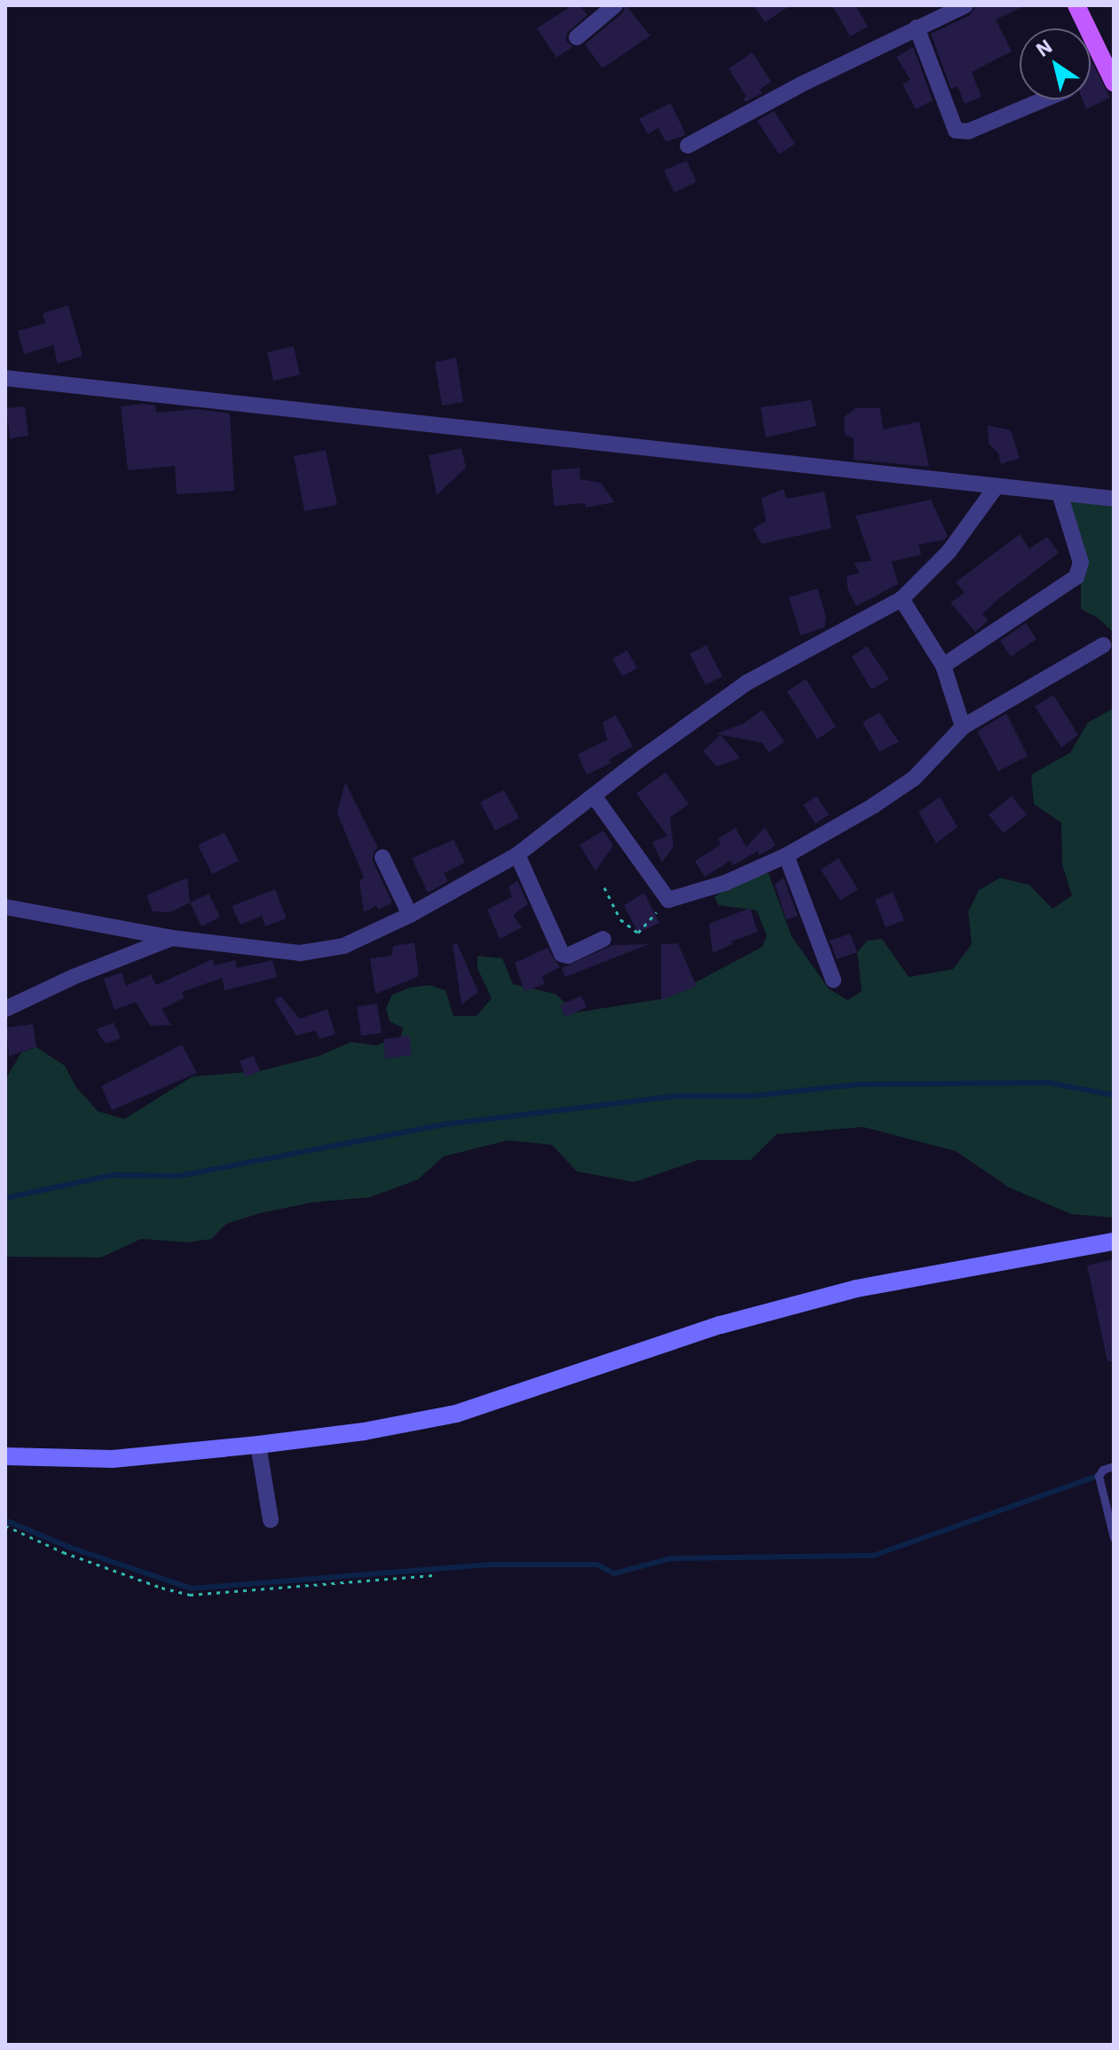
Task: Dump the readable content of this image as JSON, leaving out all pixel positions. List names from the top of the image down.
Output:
{
  "north": "top left"
}
